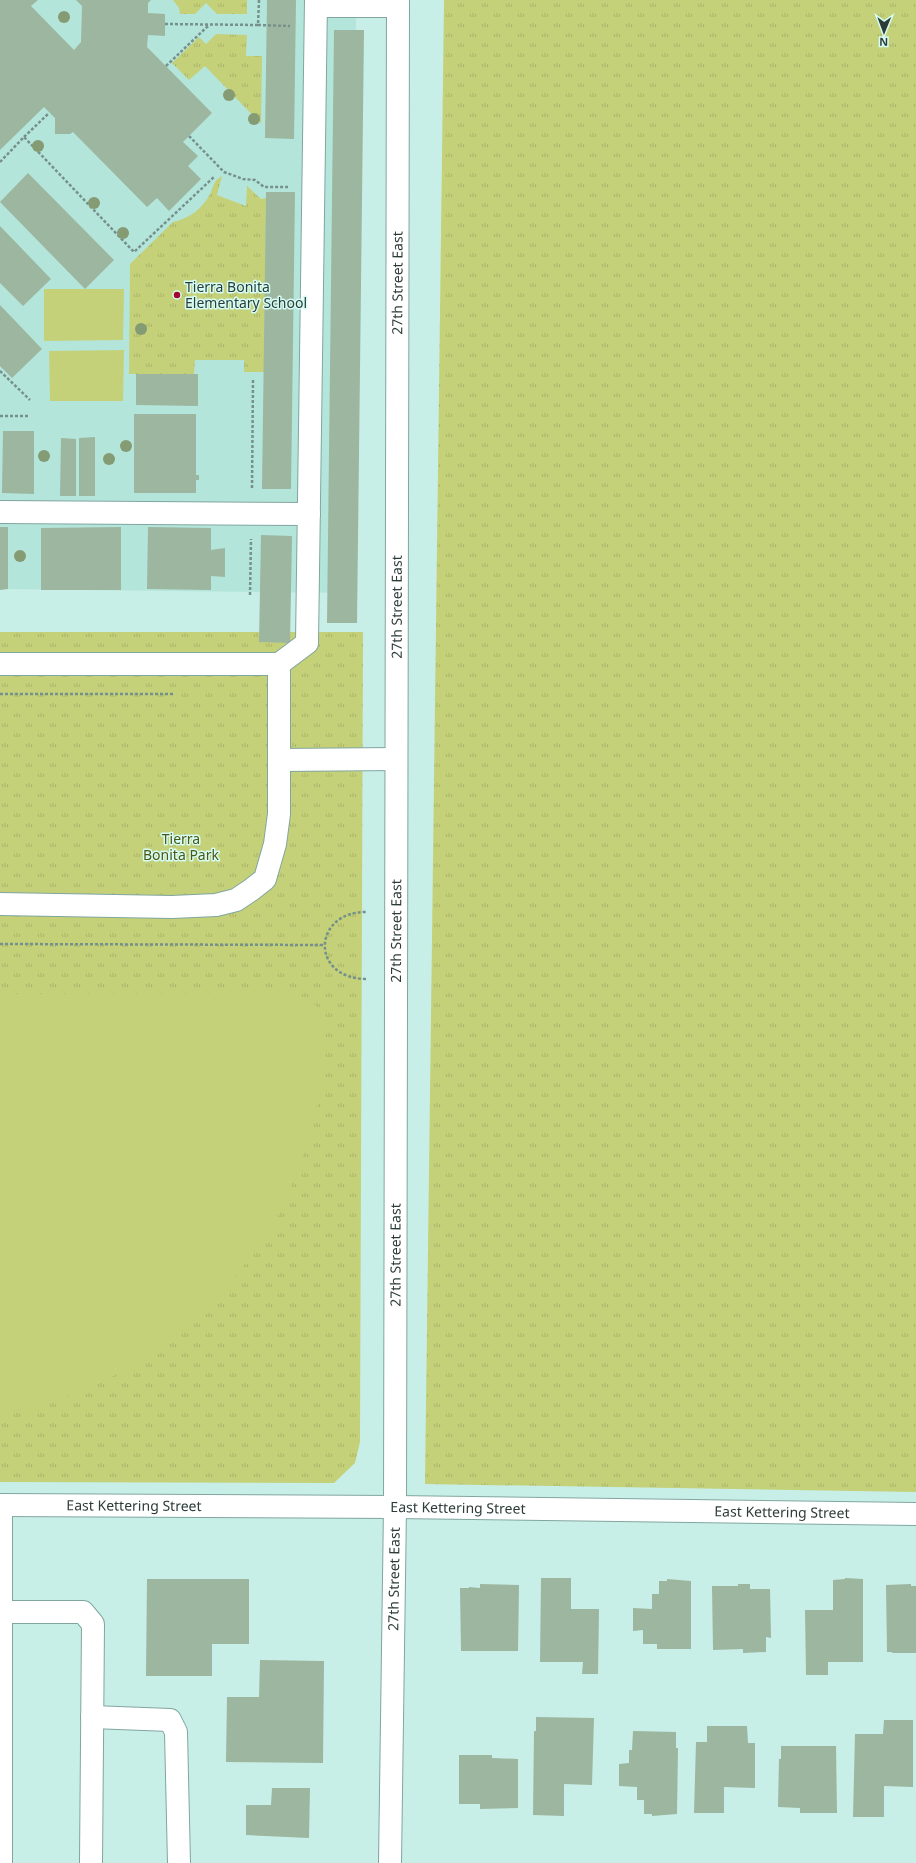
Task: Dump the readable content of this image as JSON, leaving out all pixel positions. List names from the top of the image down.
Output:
{
  "streets": {
    "street": ["27th Street East", "East Kettering Street"]
  },
  "crossings": [
    ["27th Street East", "East Kettering Street"]
  ],
  "parks": ["Tierra Bonita Park"],
  "places": ["Tierra Bonita Elementary School"],
  "north": "bottom"
}
